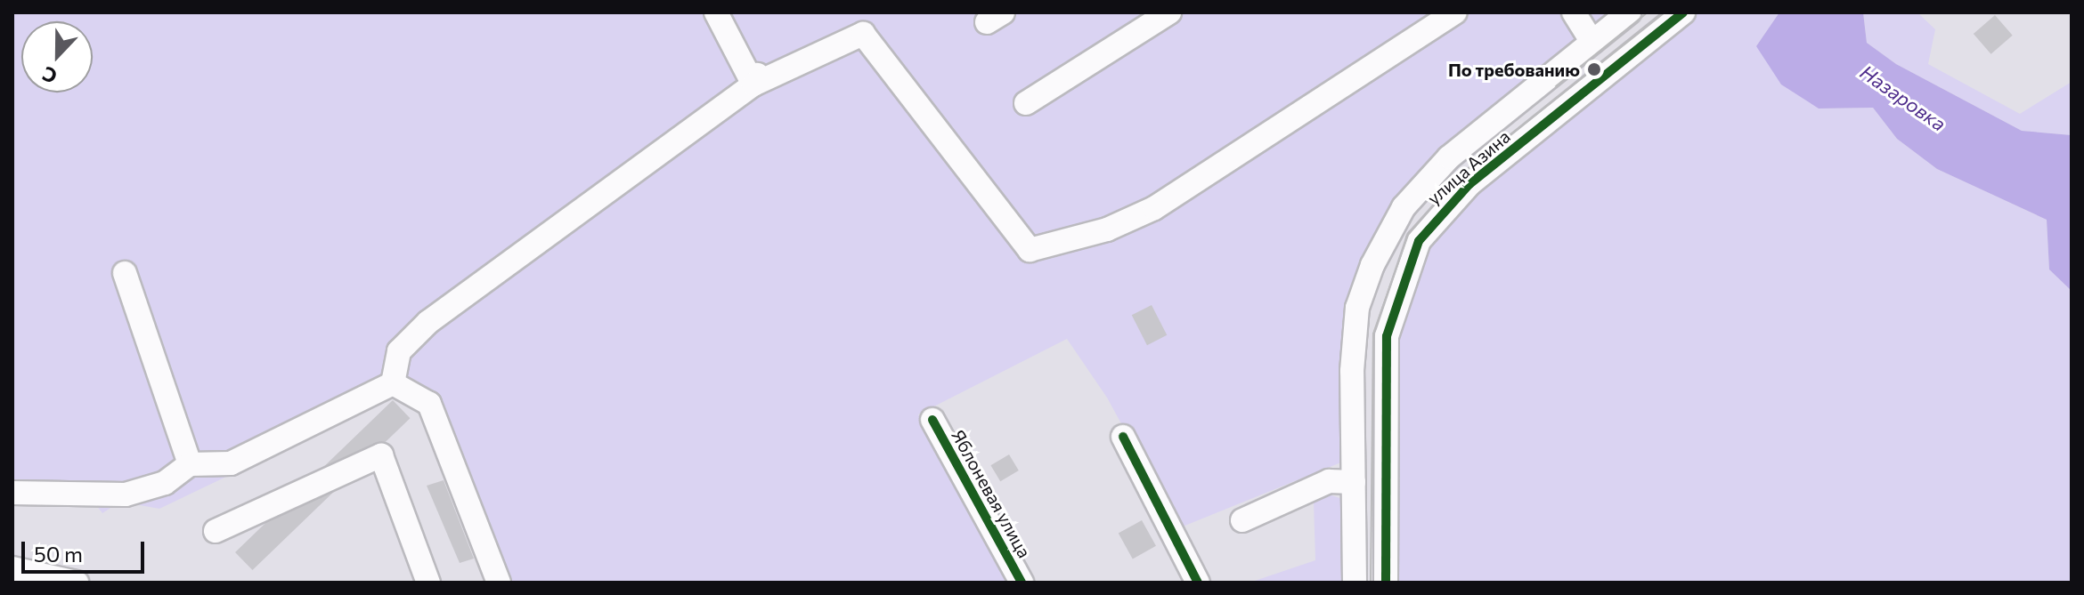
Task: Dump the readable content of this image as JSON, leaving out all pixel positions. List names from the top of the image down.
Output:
{
  "streets": {
    "street": ["улица Азина", "Яблоневая улица"]
  },
  "water": ["Назаровка"],
  "places": ["По требованию"],
  "scale_bar": "50 m",
  "north": "bottom"
}
